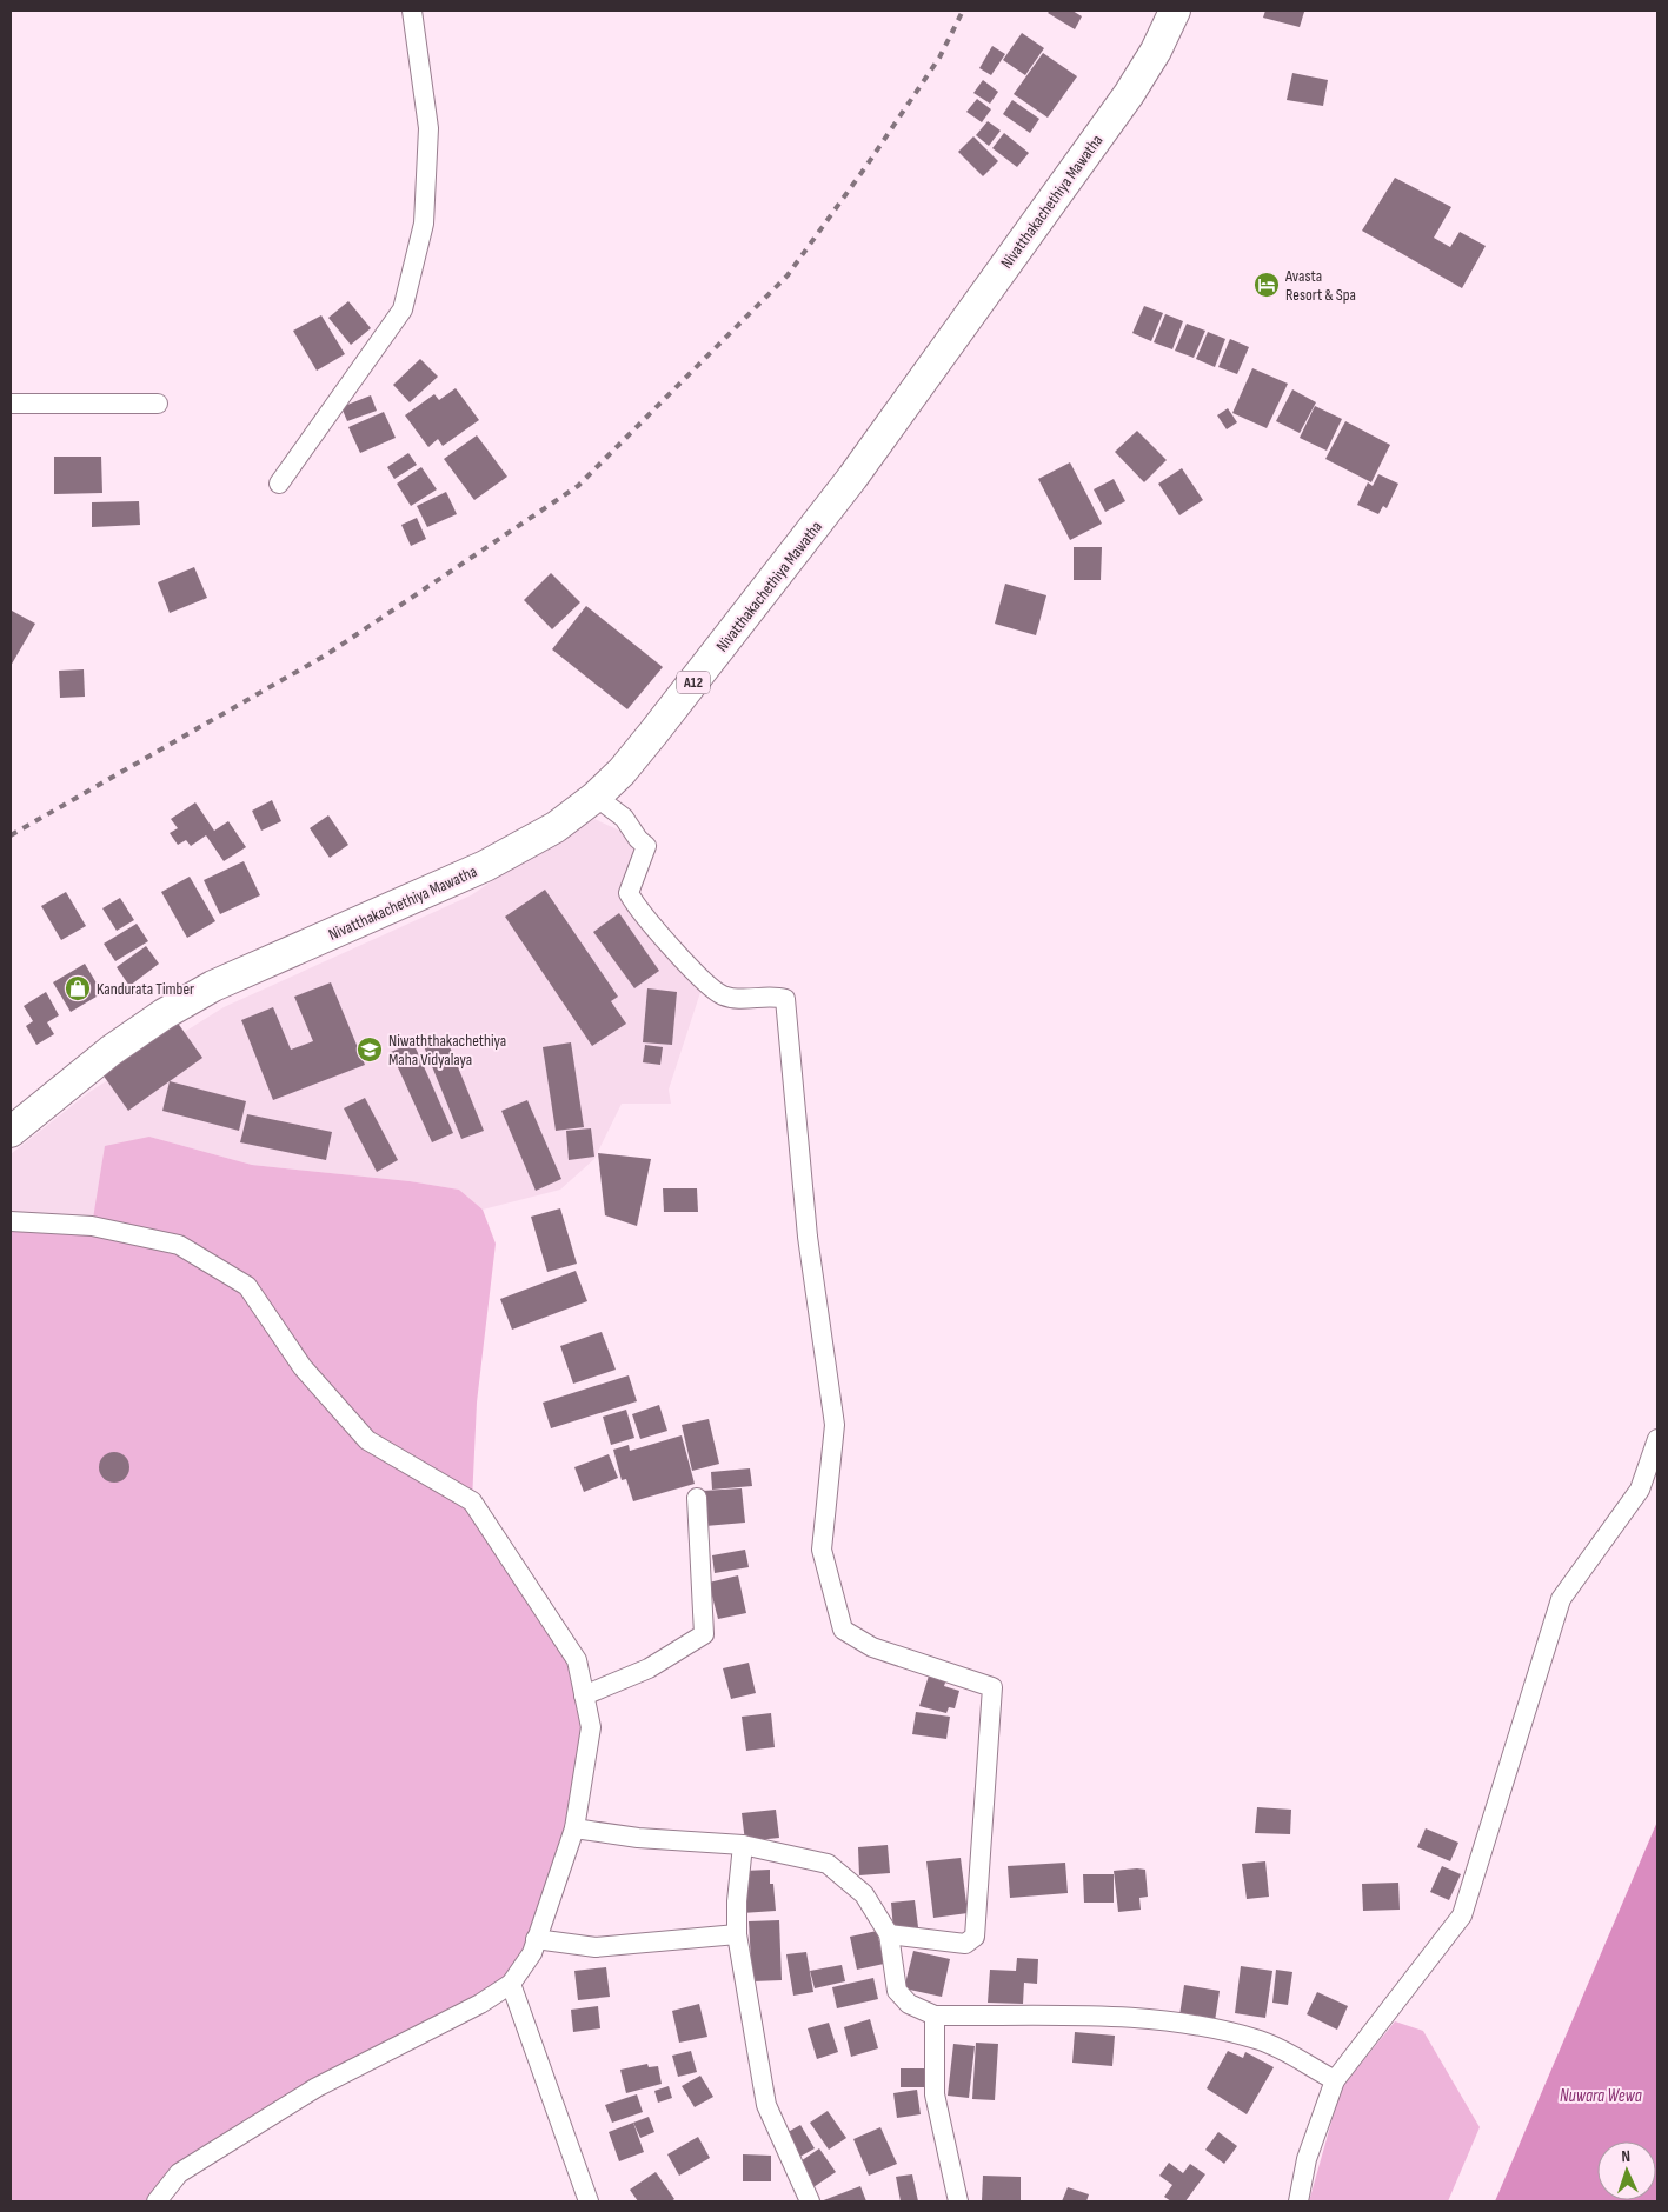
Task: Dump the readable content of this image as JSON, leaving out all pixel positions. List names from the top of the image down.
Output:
{
  "streets": {
    "highway": ["Nivatthakachethiya Mawatha", "A12"]
  },
  "water": ["Nuwara Wewa"],
  "places": {
    "hotel": ["Avasta Resort & Spa"],
    "shop": ["Kandurata Timber"],
    "school or university": ["Niwaththakachethiya Maha Vidyalaya"]
  },
  "north": "top"
}
